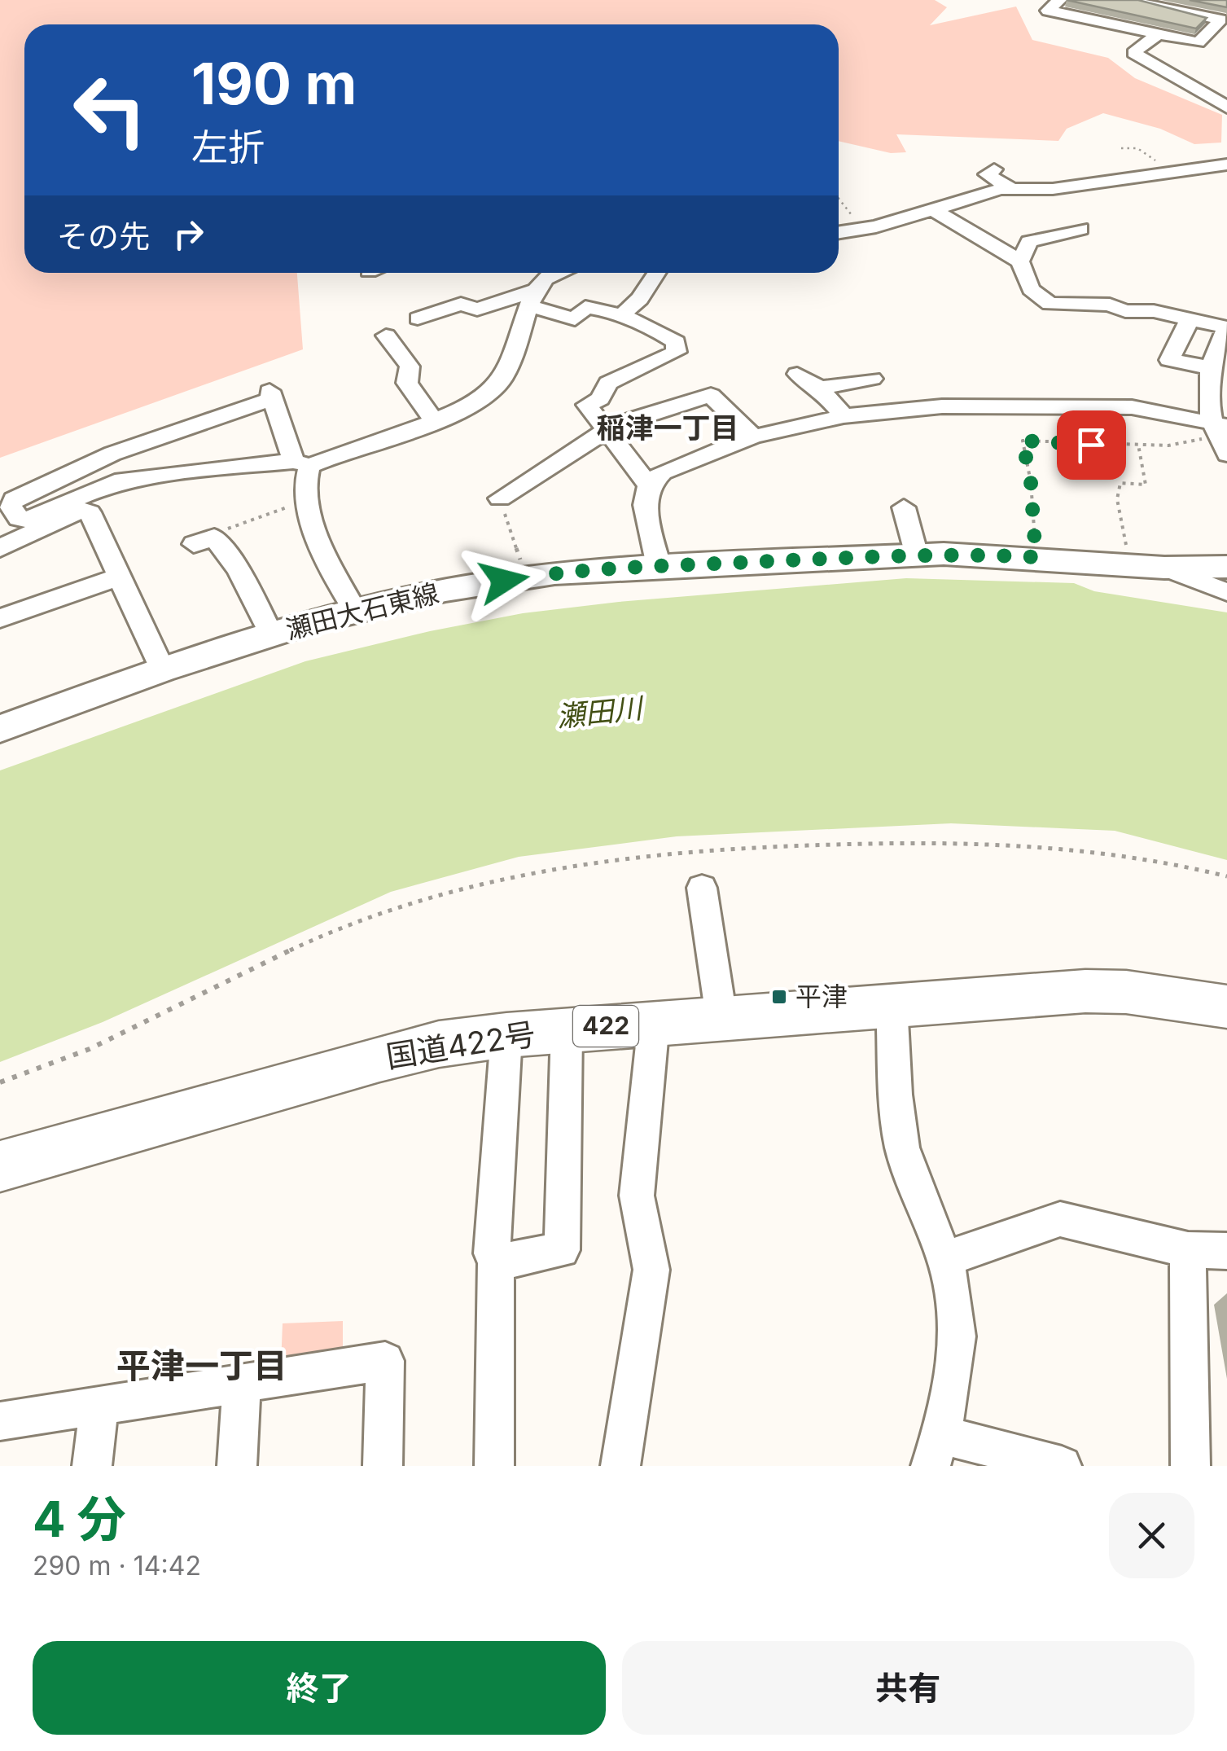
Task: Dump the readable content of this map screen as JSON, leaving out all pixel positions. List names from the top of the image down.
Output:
{
  "streets": {
    "highway": ["422", "国道422号"],
    "main road": ["瀬田大石東線"]
  },
  "districts": ["稲津一丁目", "平津一丁目"],
  "water": ["瀬田川"],
  "places": {
    "transit": ["平津"]
  },
  "page": {
    "turn": ["190 m", "左折"],
    "then": "その先",
    "heading": ["4 分", "290 m · 14:42"],
    "buttons": ["終了", "共有"]
  }
}
